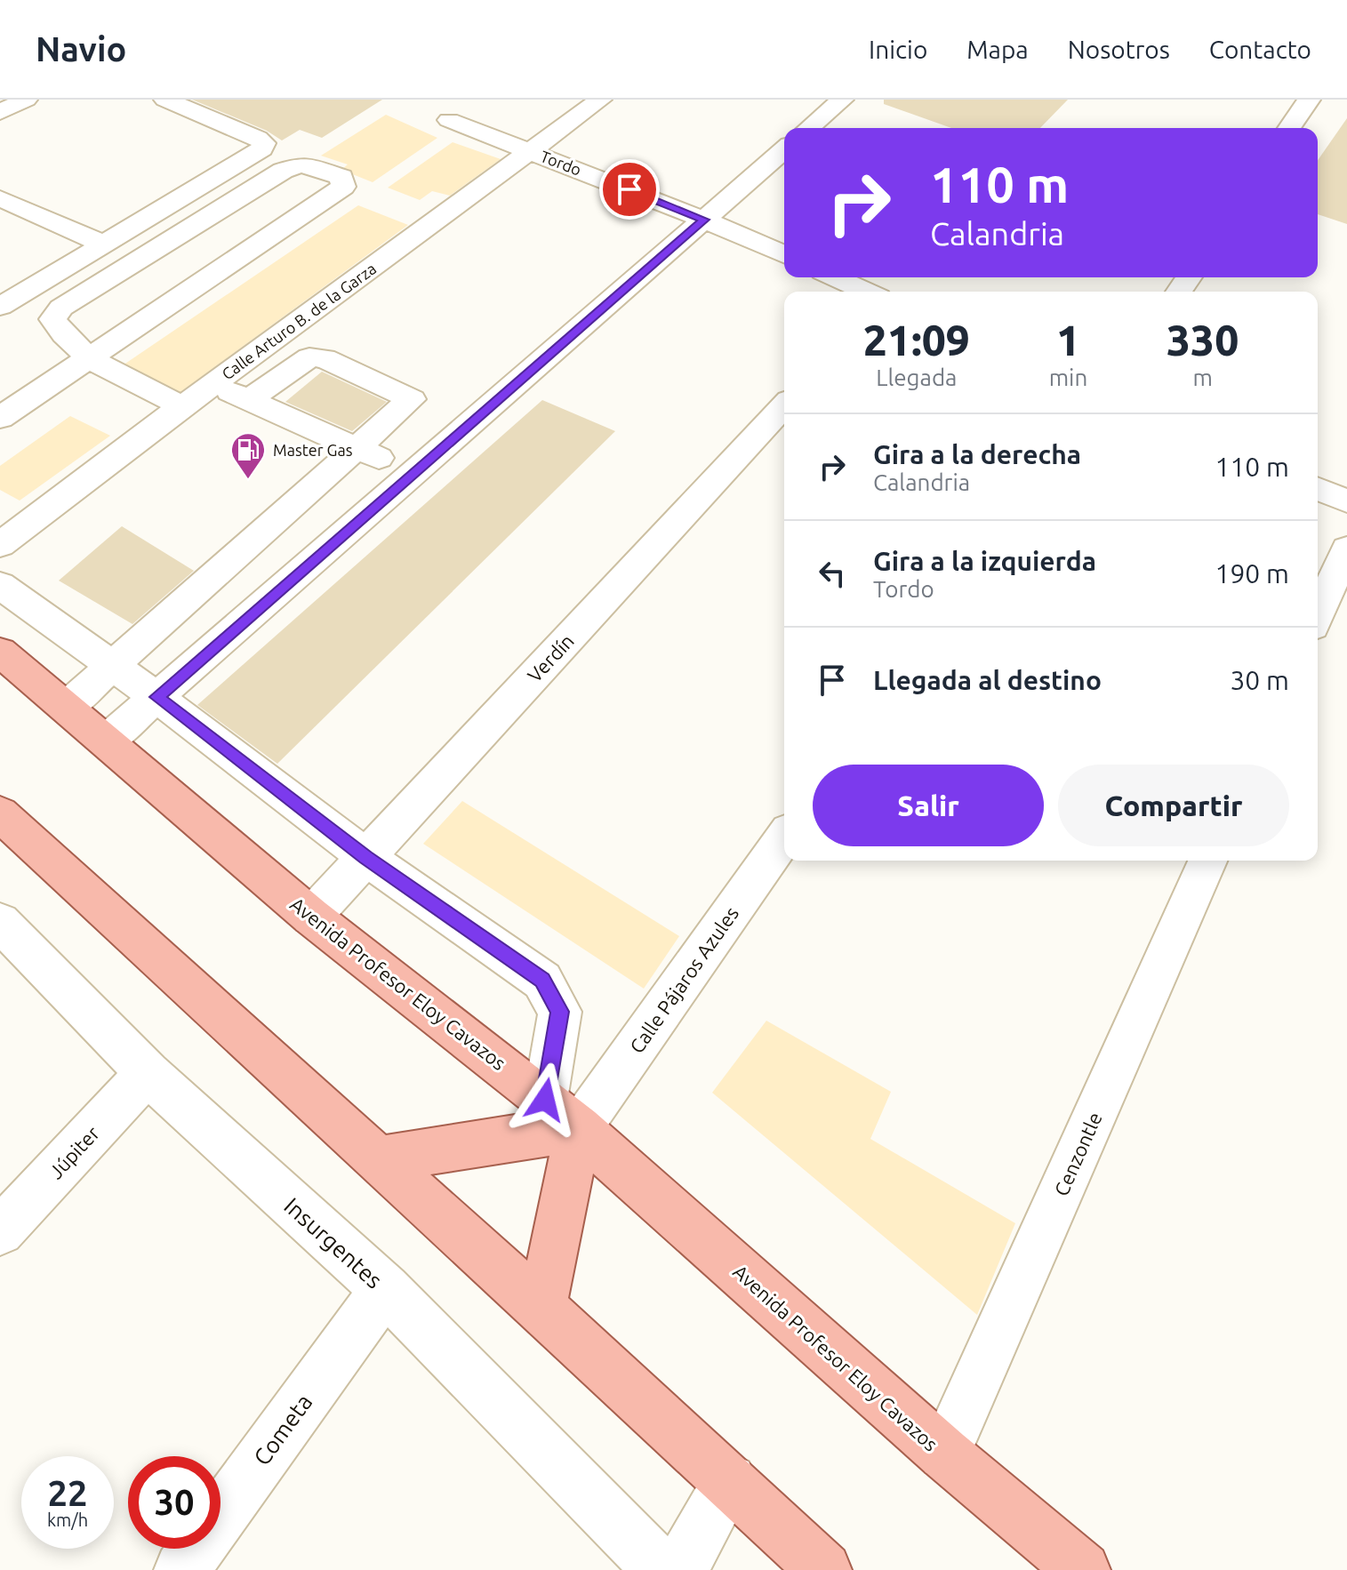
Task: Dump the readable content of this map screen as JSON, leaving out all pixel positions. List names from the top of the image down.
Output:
{
  "streets": {
    "main road": ["Avenida Profesor Eloy Cavazos"],
    "street": [
      "Tordo",
      "Calle Arturo B. de la Garza",
      "Verdín",
      "Calle Pájaros Azules",
      "Júpiter",
      "Cenzontle",
      "Insurgentes",
      "Cometa"
    ]
  },
  "crossings": [
    ["Tordo", "Calle Arturo B. de la Garza"],
    ["Verdín", "Avenida Profesor Eloy Cavazos"],
    ["Calle Pájaros Azules", "Avenida Profesor Eloy Cavazos"],
    ["Avenida Profesor Eloy Cavazos", "Cenzontle"],
    ["Júpiter", "Insurgentes"],
    ["Insurgentes", "Cometa"]
  ],
  "places": {
    "fuel station": ["Master Gas"]
  },
  "page": {
    "header": "Navio",
    "nav": [
      "Inicio",
      "Mapa",
      "Nosotros",
      "Contacto"
    ],
    "turn": ["110 m", "Calandria"],
    "eta": [
      "21:09",
      "Llegada",
      "1",
      "min",
      "330",
      "m"
    ],
    "list": [
      {
        "name": "Gira a la derecha",
        "note": "Calandria",
        "value": "110 m"
      },
      {
        "name": "Gira a la izquierda",
        "note": "Tordo",
        "value": "190 m"
      },
      {
        "name": "Llegada al destino",
        "value": "30 m"
      }
    ],
    "buttons": ["Salir", "Compartir"],
    "speed": "22 km/h",
    "limit": "30"
  }
}
